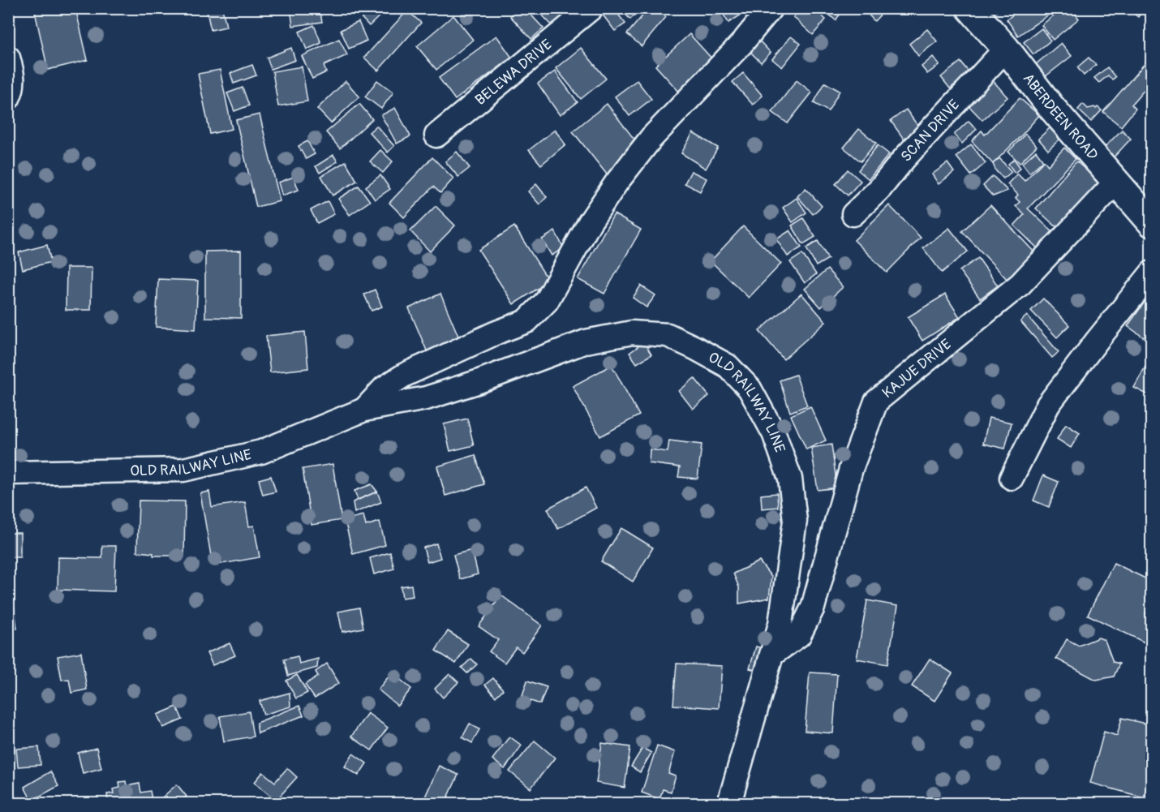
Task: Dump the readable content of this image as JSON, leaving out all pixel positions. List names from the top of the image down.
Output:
{
  "streets": {
    "street": [
      "BELEWA DRIVE",
      "ABERDEEN ROAD",
      "SCAN DRIVE",
      "KAJUE DRIVE",
      "OLD RAILWAY LINE"
    ]
  },
  "crossings": [
    ["ABERDEEN ROAD", "SCAN DRIVE"],
    ["ABERDEEN ROAD", "KAJUE DRIVE"],
    ["KAJUE DRIVE", "OLD RAILWAY LINE"]
  ]
}
